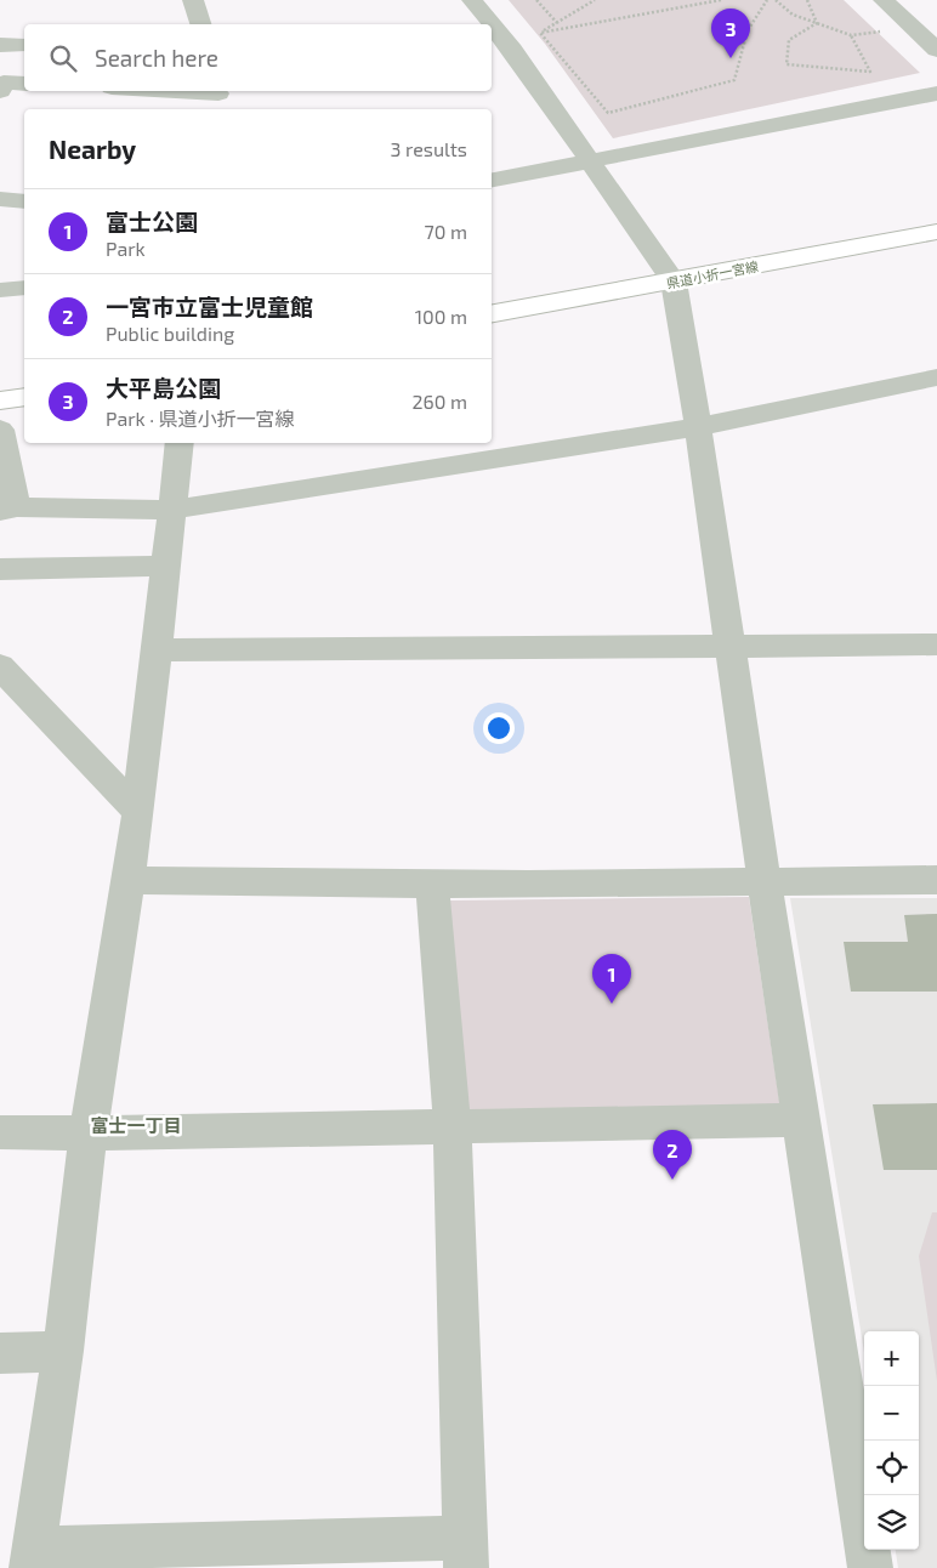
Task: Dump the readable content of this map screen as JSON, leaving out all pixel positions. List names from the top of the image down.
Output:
{
  "streets": {
    "main road": ["県道小折一宮線"]
  },
  "districts": ["富士一丁目"],
  "page": {
    "pins": ["3", "1", "2"],
    "search": "Search here",
    "heading": ["Nearby", "3 results"],
    "list": [
      {
        "mark": "1",
        "name": "富士公園",
        "note": "Park",
        "value": "70 m"
      },
      {
        "mark": "2",
        "name": "一宮市立富士児童館",
        "note": "Public building",
        "value": "100 m"
      },
      {
        "mark": "3",
        "name": "大平島公園",
        "note": "Park · 県道小折一宮線",
        "value": "260 m"
      }
    ],
    "map_buttons": ["+", "−"]
  }
}
